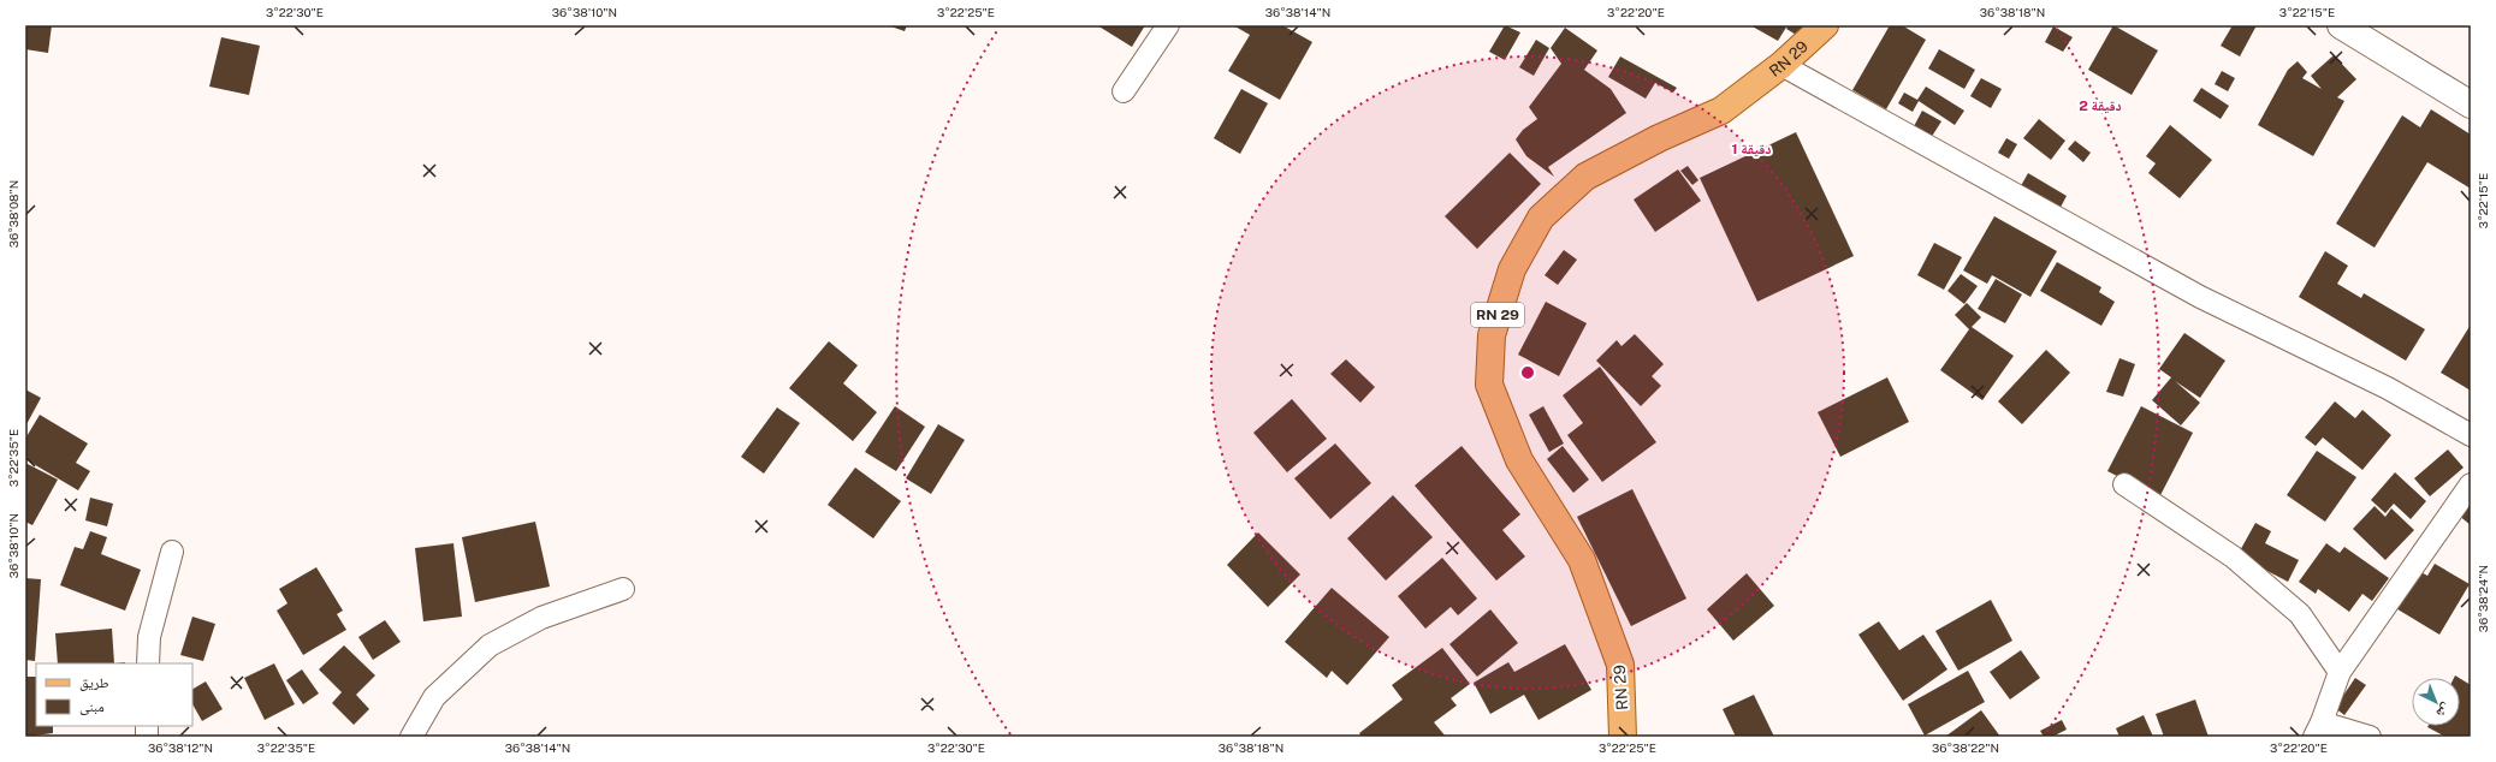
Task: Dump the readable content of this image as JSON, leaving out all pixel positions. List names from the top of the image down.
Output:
{
  "streets": {
    "main road": ["RN 29"]
  },
  "legend": ["طريق", "مبنى"],
  "north": "bottom right",
  "coordinates": [
    "3°22'30\"E",
    "36°38'10\"N",
    "3°22'25\"E",
    "36°38'14\"N",
    "3°22'20\"E",
    "36°38'18\"N",
    "3°22'15\"E",
    "36°38'08\"N",
    "3°22'35\"E",
    "36°38'24\"N",
    "36°38'12\"N",
    "36°38'22\"N"
  ],
  "rings": ["2 دقيقة", "1 دقيقة"]
}
